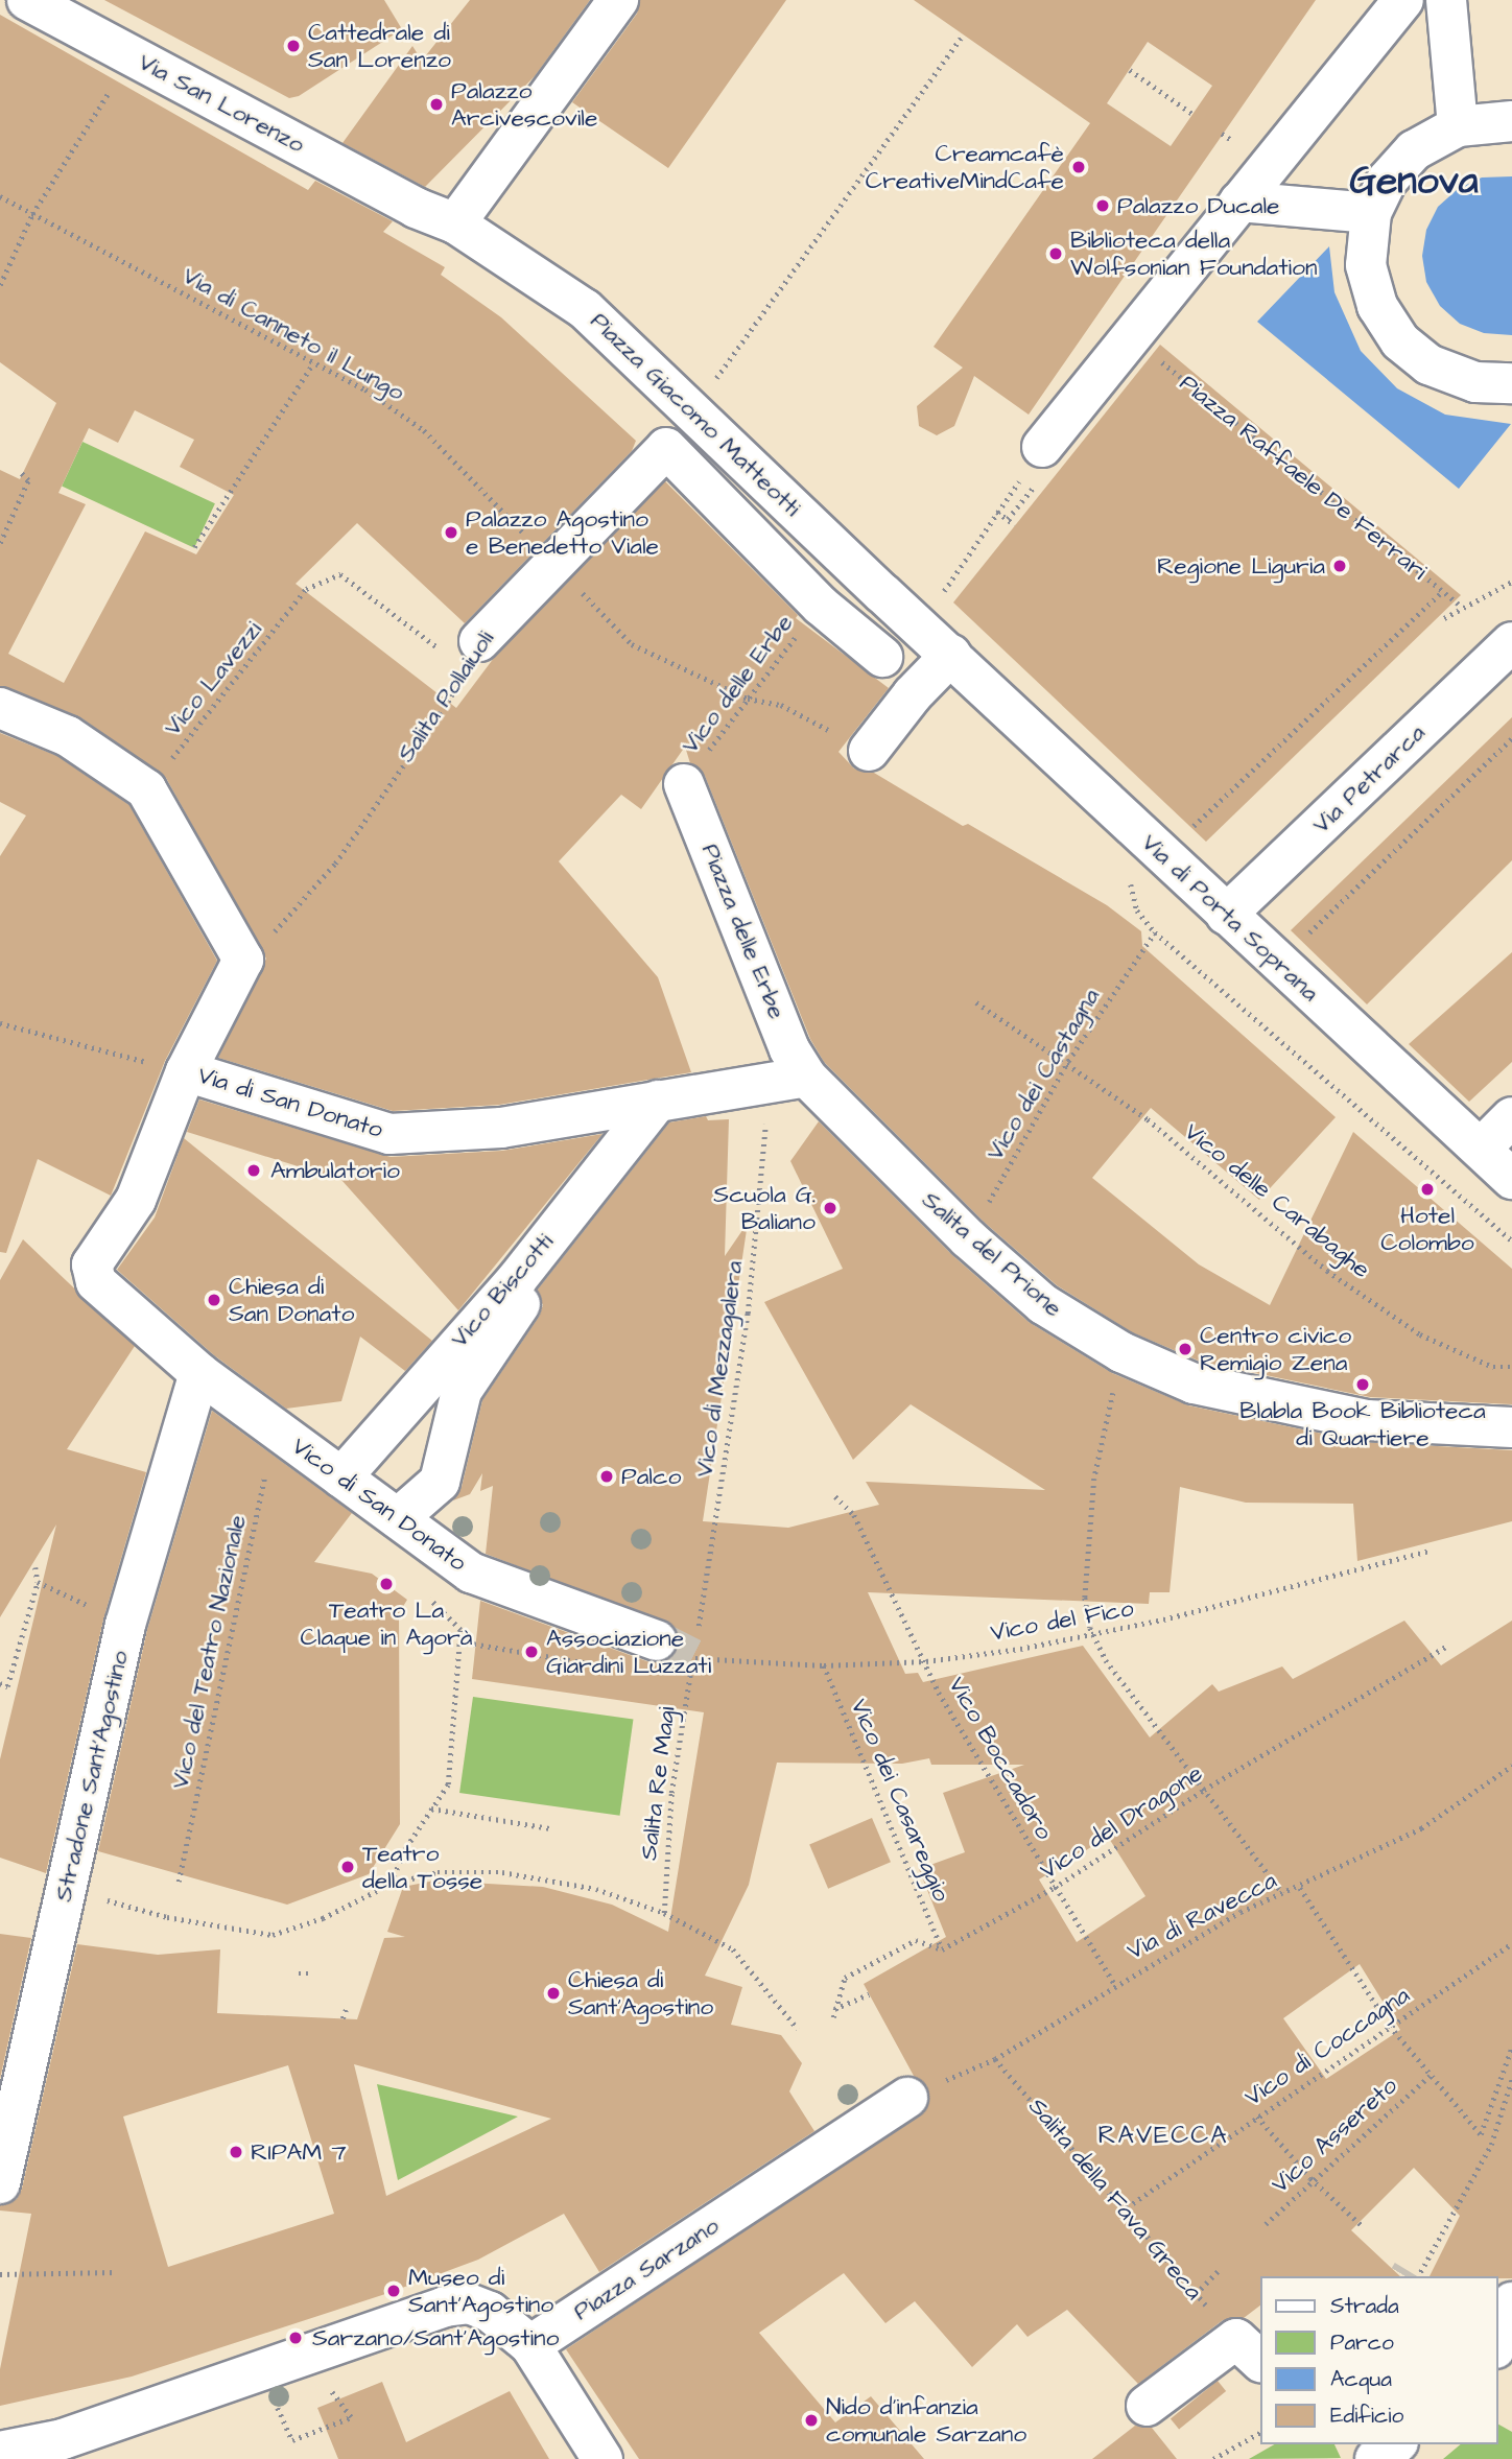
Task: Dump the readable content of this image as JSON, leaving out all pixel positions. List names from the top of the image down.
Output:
{
  "streets": {
    "street": [
      "Via San Lorenzo",
      "Piazza Giacomo Matteotti",
      "Salita Pollaiuoli",
      "Via Petrarca",
      "Via di Porta Soprana",
      "Piazza delle Erbe",
      "Via di San Donato",
      "Salita del Prione",
      "Vico Biscotti",
      "Vico di San Donato",
      "Stradone Sant'Agostino",
      "Piazza Sarzano"
    ],
    "path": [
      "Via di Canneto il Lungo",
      "Piazza Raffaele De Ferrari",
      "Vico Lavezzi",
      "Vico delle Erbe",
      "Vico dei Castagna",
      "Vico delle Carabaghe",
      "Vico di Mezzagalera",
      "Vico del Fico",
      "Vico del Teatro Nazionale",
      "Vico Boccadoro",
      "Salita Re Magi",
      "Vico dei Casareggio",
      "Vico del Dragone",
      "Via di Ravecca",
      "Vico di Coccagna",
      "Vico Assereto",
      "Salita della Fava Greca"
    ]
  },
  "crossings": [
    ["Via San Lorenzo", "Piazza Giacomo Matteotti"],
    ["Via di Canneto il Lungo", "Vico delle Erbe"],
    ["Via di Canneto il Lungo", "Salita Pollaiuoli"],
    ["Piazza Giacomo Matteotti", "Vico delle Erbe"],
    ["Piazza Giacomo Matteotti", "Salita Pollaiuoli"],
    ["Piazza Giacomo Matteotti", "Via di Porta Soprana"],
    ["Vico Lavezzi", "Salita Pollaiuoli"],
    ["Vico delle Erbe", "Piazza delle Erbe"],
    ["Via Petrarca", "Via di Porta Soprana"],
    ["Via di Porta Soprana", "Vico dei Castagna"],
    ["Piazza delle Erbe", "Via di San Donato"],
    ["Piazza delle Erbe", "Salita del Prione"],
    ["Piazza delle Erbe", "Vico di Mezzagalera"],
    ["Vico dei Castagna", "Vico delle Carabaghe"],
    ["Vico dei Castagna", "Salita del Prione"],
    ["Via di San Donato", "Salita del Prione"],
    ["Via di San Donato", "Vico Biscotti"],
    ["Via di San Donato", "Vico di Mezzagalera"],
    ["Via di San Donato", "Vico di San Donato"],
    ["Via di San Donato", "Stradone Sant'Agostino"],
    ["Salita del Prione", "Vico di Mezzagalera"],
    ["Vico Biscotti", "Vico di San Donato"],
    ["Vico di San Donato", "Vico del Teatro Nazionale"],
    ["Vico di San Donato", "Stradone Sant'Agostino"],
    ["Vico del Fico", "Vico Boccadoro"],
    ["Vico del Fico", "Salita Re Magi"],
    ["Vico del Fico", "Vico dei Casareggio"],
    ["Vico Boccadoro", "Vico del Dragone"],
    ["Vico Boccadoro", "Via di Ravecca"],
    ["Vico dei Casareggio", "Vico del Dragone"],
    ["Via di Ravecca", "Salita della Fava Greca"],
    ["Via di Ravecca", "Piazza Sarzano"],
    ["Vico di Coccagna", "Salita della Fava Greca"]
  ],
  "districts": ["Genova", "RAVECCA"],
  "places": [
    "Cattedrale di San Lorenzo",
    "Palazzo Arcivescovile",
    "Creamcafè CreativeMindCafe",
    "Palazzo Ducale",
    "Biblioteca della Wolfsonian Foundation",
    "Palazzo Agostino e Benedetto Viale",
    "Regione Liguria",
    "Ambulatorio",
    "Hotel Colombo",
    "Scuola G. Baliano",
    "Chiesa di San Donato",
    "Centro civico Remigio Zena",
    "Blabla Book Biblioteca di Quartiere",
    "Palco",
    "Teatro La Claque in Agorà",
    "Associazione Giardini Luzzati",
    "Teatro della Tosse",
    "Chiesa di Sant'Agostino",
    "RIPAM 7",
    "Museo di Sant'Agostino",
    "Sarzano/Sant'Agostino",
    "Nido d'infanzia comunale Sarzano"
  ],
  "legend": [
    "Strada",
    "Parco",
    "Acqua",
    "Edificio"
  ]
}
